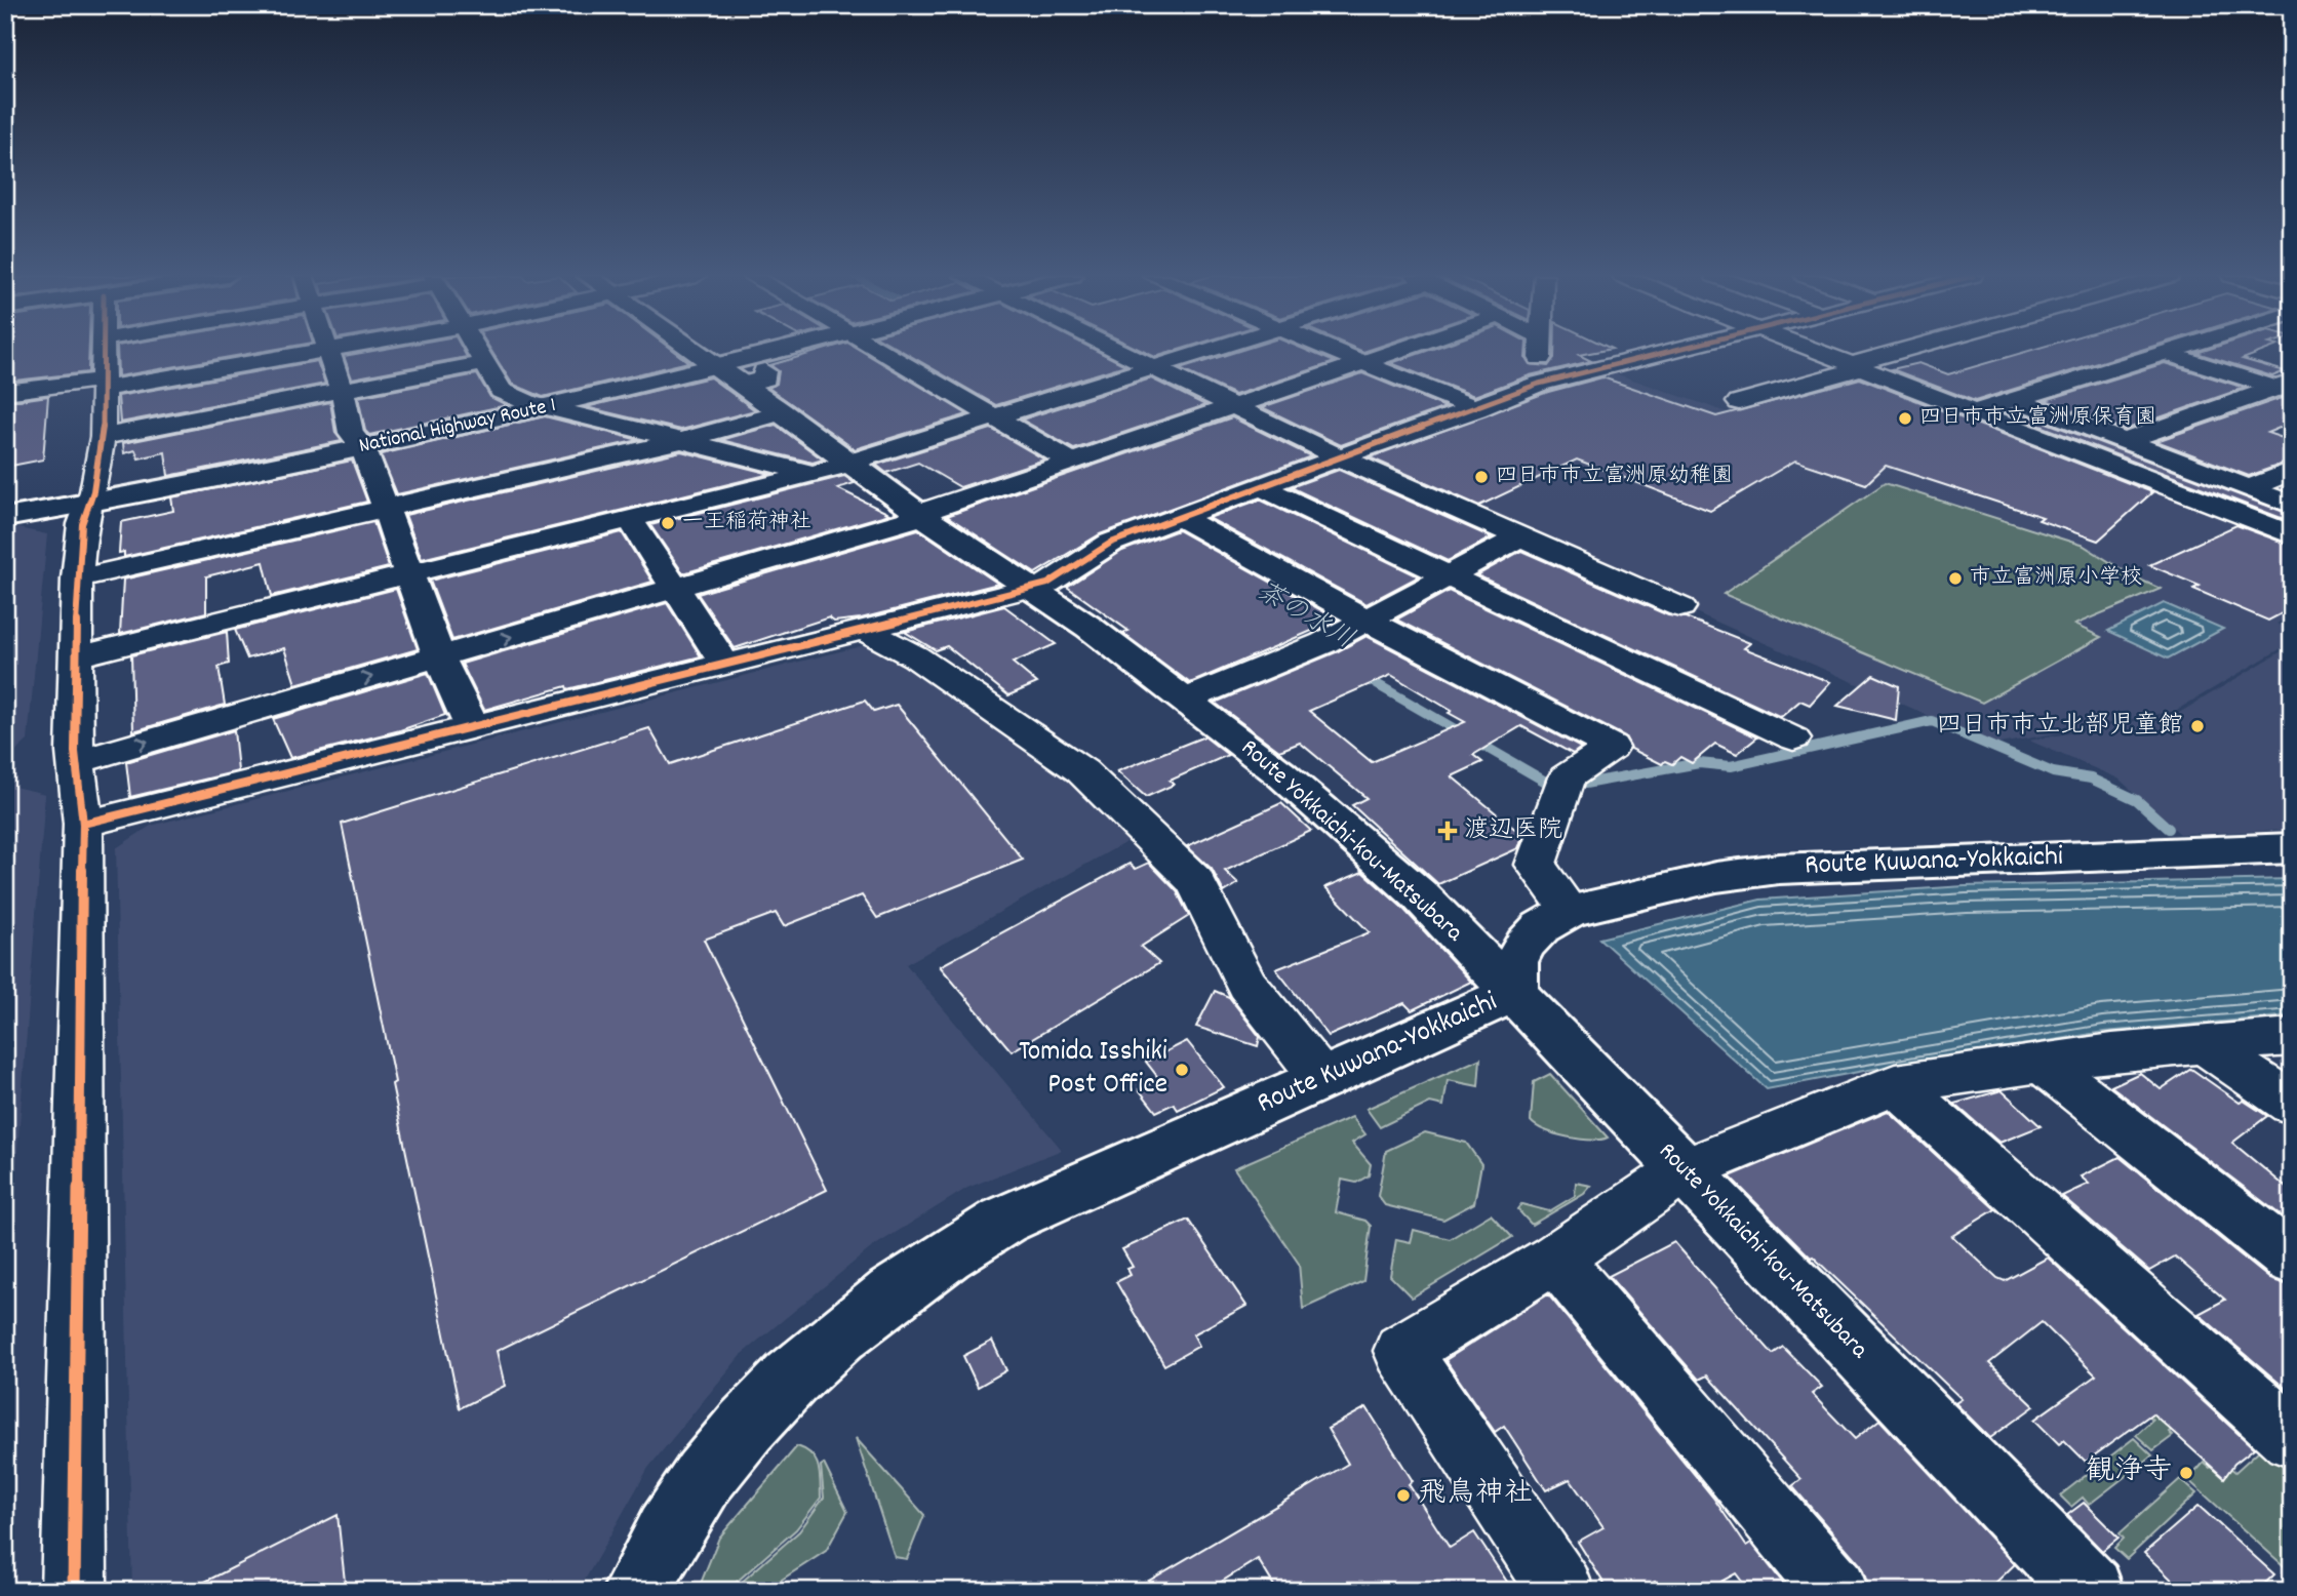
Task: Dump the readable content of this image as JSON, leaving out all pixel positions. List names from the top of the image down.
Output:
{
  "streets": {
    "main road": ["National Highway Route 1", "Route Yokkaichi-kou-Matsubara", "Route Kuwana-Yokkaichi"]
  },
  "crossings": [
    ["National Highway Route 1", "Route Yokkaichi-kou-Matsubara"],
    ["Route Yokkaichi-kou-Matsubara", "Route Kuwana-Yokkaichi"]
  ],
  "water": ["茶の水川"],
  "places": {
    "other": [
      "四日市市立富洲原保育園",
      "四日市市立富洲原幼稚園",
      "一王稲荷神社",
      "市立富洲原小学校",
      "四日市市立北部児童館",
      "Tomida Isshiki Post Office",
      "観浄寺",
      "飛鳥神社"
    ],
    "health": ["渡辺医院"]
  }
}
